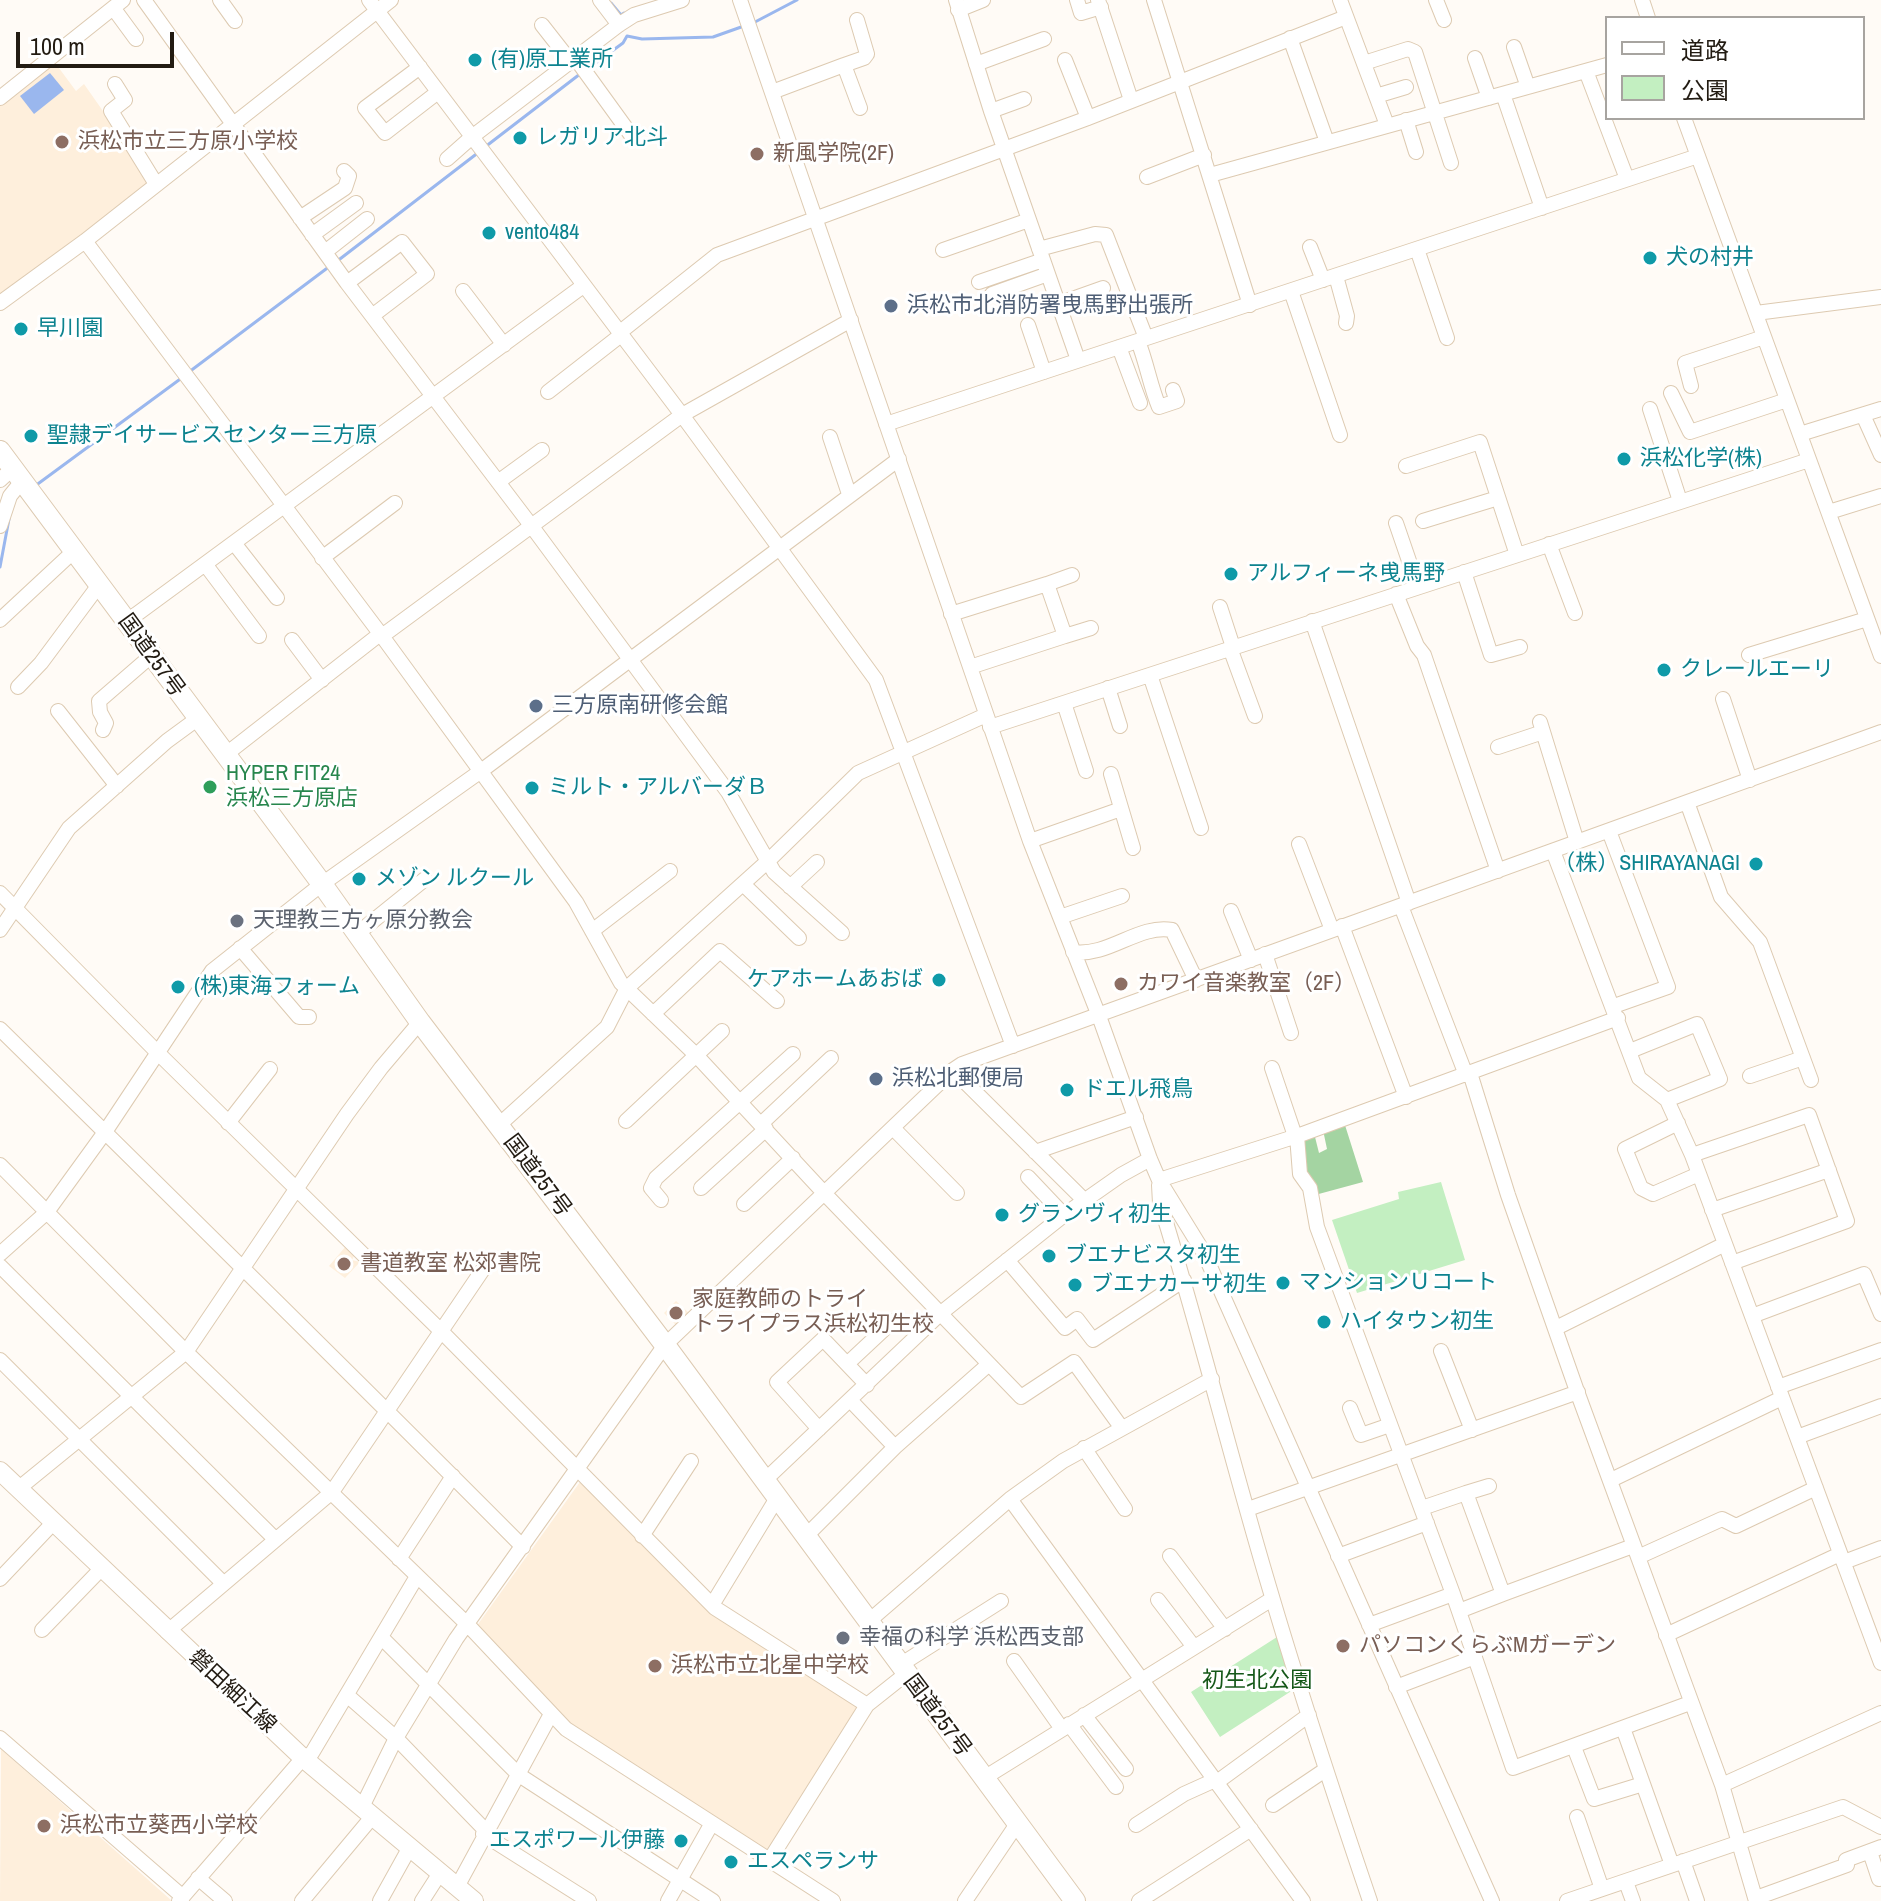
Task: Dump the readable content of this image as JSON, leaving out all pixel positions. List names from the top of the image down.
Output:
{
  "streets": {
    "highway": ["国道257号"],
    "main road": ["磐田細江線"]
  },
  "parks": ["初生北公園"],
  "places": [
    "(有)原工業所",
    "レガリア北斗",
    "浜松市立三方原小学校",
    "新風学院(2F)",
    "vento484",
    "犬の村井",
    "浜松市北消防署曳馬野出張所",
    "早川園",
    "聖隷デイサービスセンター三方原",
    "浜松化学(株)",
    "アルフィーネ曵馬野",
    "クレールエーリ",
    "三方原南研修会館",
    "HYPER FIT24 浜松三方原店",
    "ミルト・アルバーダＢ",
    "（株）SHIRAYANAGI",
    "メゾン ルクール",
    "天理教三方ヶ原分教会",
    "ケアホームあおば",
    "カワイ音楽教室（2F）",
    "(株)東海フォーム",
    "浜松北郵便局",
    "ドエル飛鳥",
    "グランヴィ初生",
    "ブエナビスタ初生",
    "書道教室 松郊書院",
    "マンションＵコート",
    "ブエナカーサ初生",
    "家庭教師のトライ トライプラス浜松初生校",
    "ハイタウン初生",
    "幸福の科学 浜松西支部",
    "パソコンくらぶMガーデン",
    "浜松市立北星中学校",
    "浜松市立葵西小学校",
    "エスポワール伊藤",
    "エスペランサ"
  ],
  "legend": ["道路", "公園"],
  "scale_bar": "100 m"
}
